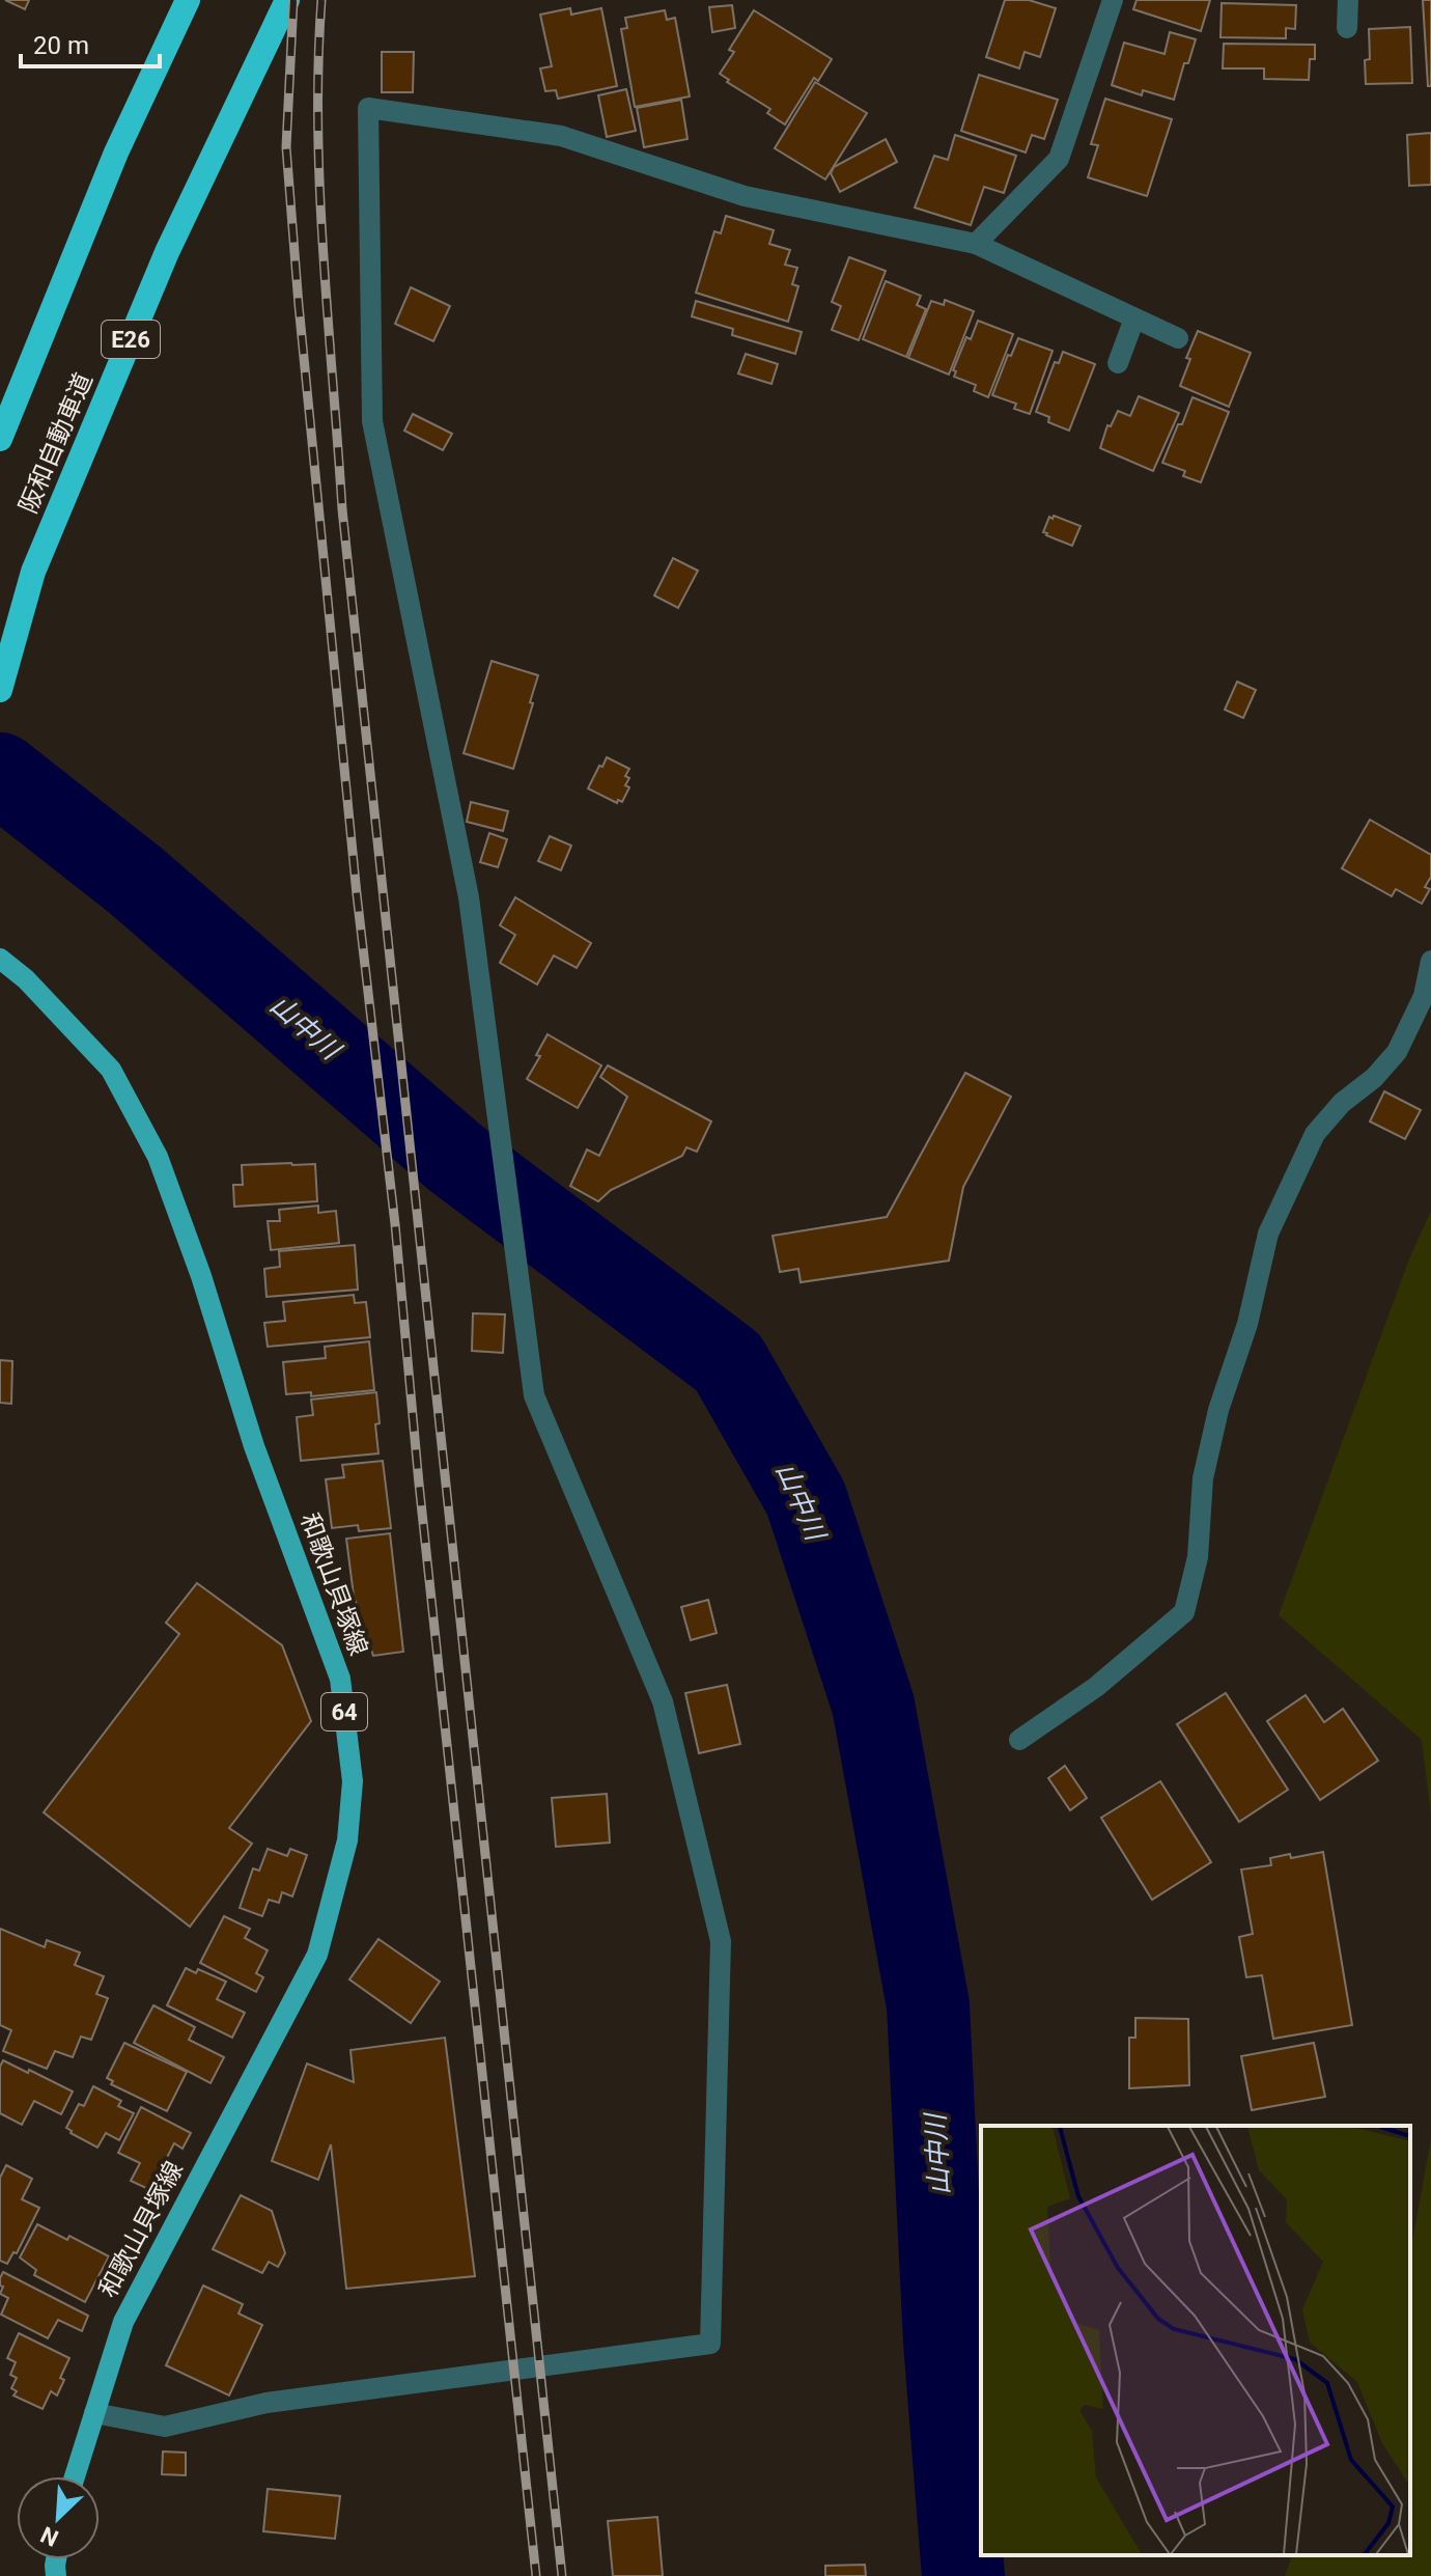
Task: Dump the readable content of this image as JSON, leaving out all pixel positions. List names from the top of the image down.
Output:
{
  "streets": {
    "highway": ["E26", "阪和自動車道"],
    "main road": ["和歌山貝塚線", "64"]
  },
  "water": ["山中川"],
  "scale_bar": "20 m",
  "north": "bottom left"
}
